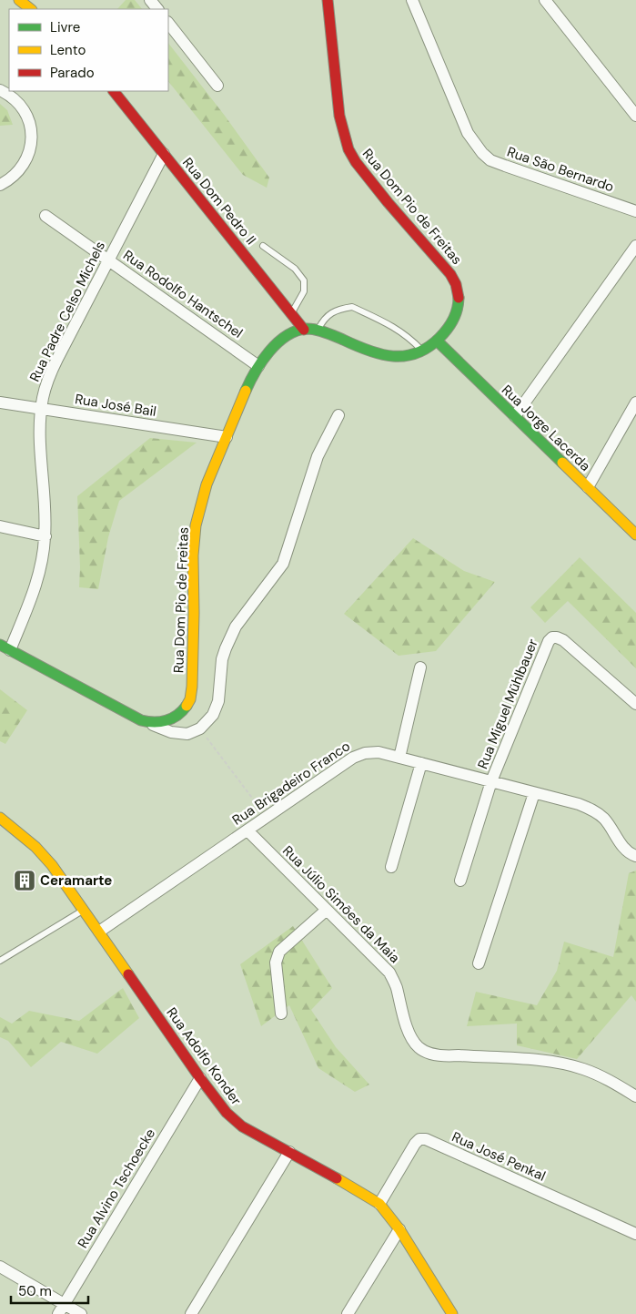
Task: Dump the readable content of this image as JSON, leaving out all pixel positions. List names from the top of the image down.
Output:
{
  "streets": {
    "main road": [
      "Rua Dom Pedro II",
      "Rua Dom Pio de Freitas",
      "Rua Jorge Lacerda",
      "Rua Adolfo Konder"
    ],
    "street": [
      "Rua São Bernardo",
      "Rua Rodolfo Hantschel",
      "Rua Padre Celso Michels",
      "Rua José Bail",
      "Rua Miguel Mühlbauer",
      "Rua Brigadeiro Franco",
      "Rua Júlio Simões da Maia",
      "Rua José Penkal",
      "Rua Alvino Tschoecke"
    ]
  },
  "crossings": [
    ["Rua Dom Pedro II", "Rua Dom Pio de Freitas"],
    ["Rua Dom Pedro II", "Rua Padre Celso Michels"],
    ["Rua Dom Pio de Freitas", "Rua Rodolfo Hantschel"],
    ["Rua Dom Pio de Freitas", "Rua José Bail"],
    ["Rua Dom Pio de Freitas", "Rua Jorge Lacerda"],
    ["Rua Rodolfo Hantschel", "Rua Padre Celso Michels"],
    ["Rua Padre Celso Michels", "Rua José Bail"],
    ["Rua Miguel Mühlbauer", "Rua Brigadeiro Franco"],
    ["Rua Brigadeiro Franco", "Rua Júlio Simões da Maia"],
    ["Rua Brigadeiro Franco", "Rua Adolfo Konder"],
    ["Rua Adolfo Konder", "Rua José Penkal"],
    ["Rua Adolfo Konder", "Rua Alvino Tschoecke"]
  ],
  "places": {
    "building": ["Ceramarte"]
  },
  "legend": ["Livre", "Lento", "Parado"],
  "scale_bar": "50 m"
}
